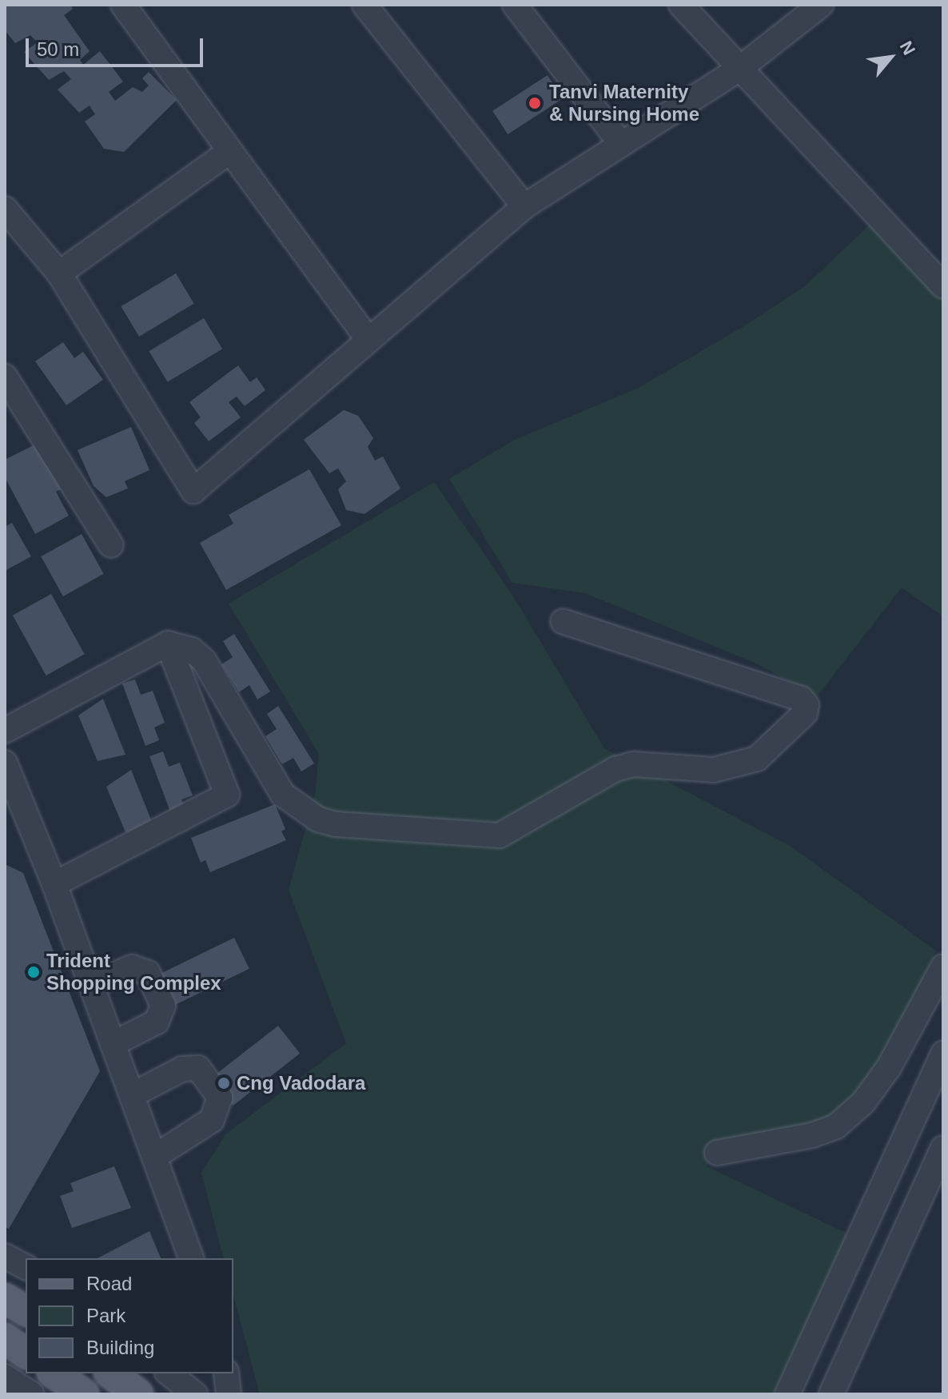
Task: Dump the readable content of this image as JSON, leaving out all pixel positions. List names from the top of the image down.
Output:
{
  "places": ["Tanvi Maternity & Nursing Home", "Trident Shopping Complex", "Cng Vadodara"],
  "legend": ["Road", "Park", "Building"],
  "scale_bar": "50 m",
  "north": "top right"
}
